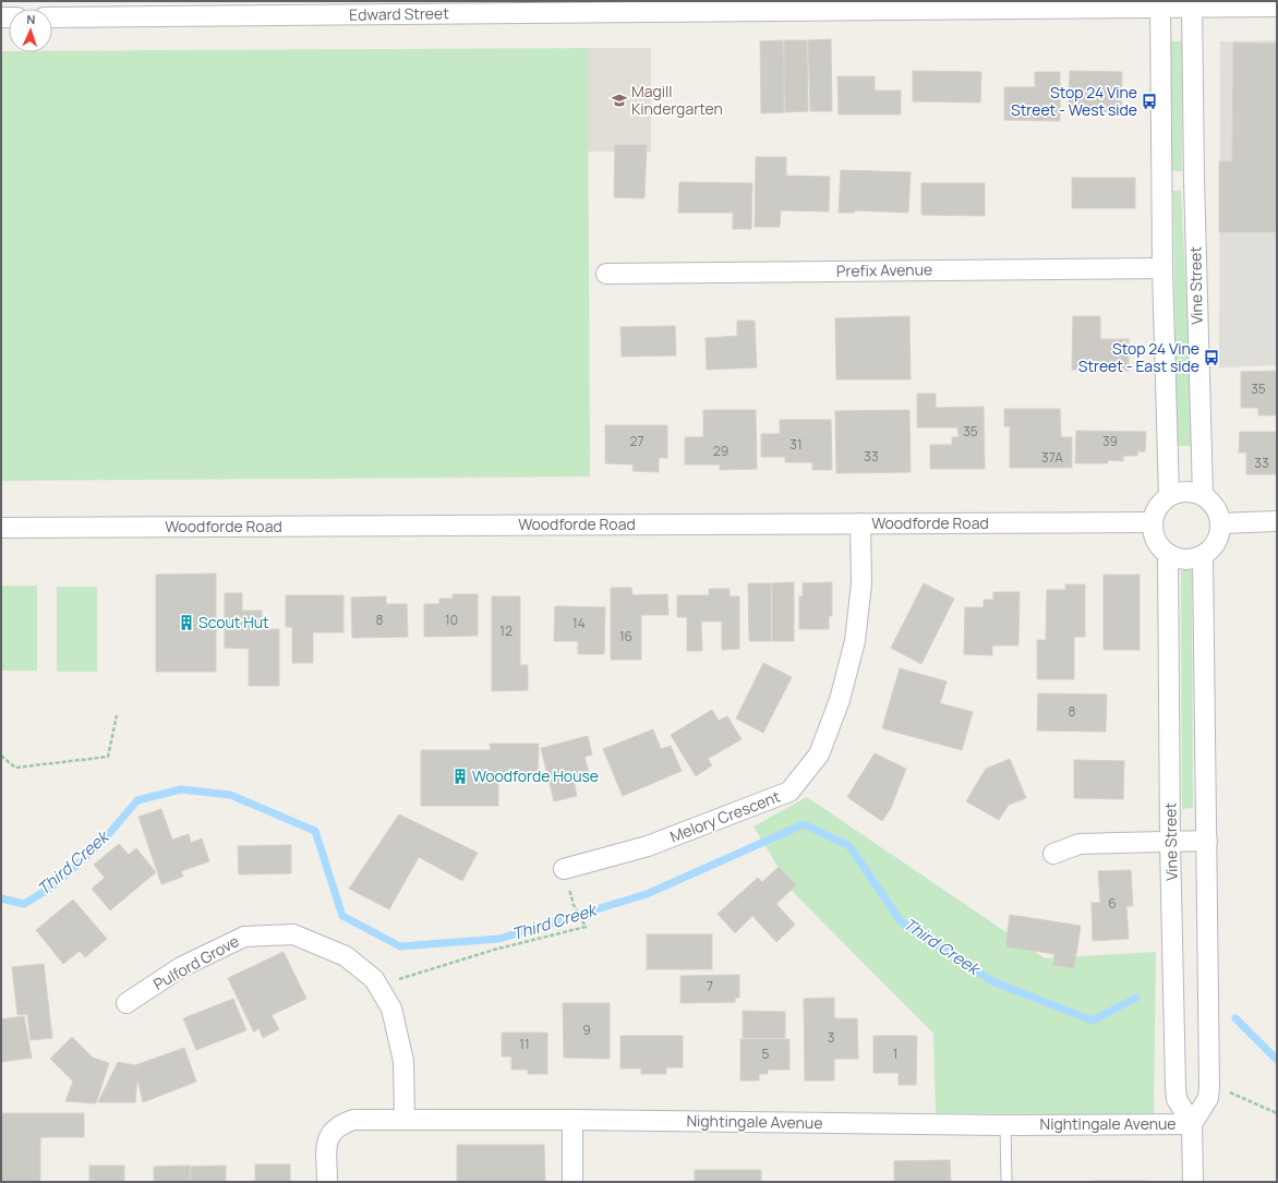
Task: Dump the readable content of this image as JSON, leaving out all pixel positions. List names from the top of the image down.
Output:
{
  "streets": {
    "street": [
      "Edward Street",
      "Prefix Avenue",
      "Vine Street",
      "Woodforde Road",
      "Melory Crescent",
      "Pulford Grove",
      "Nightingale Avenue"
    ]
  },
  "crossings": [
    ["Edward Street", "Vine Street"],
    ["Vine Street", "Woodforde Road"],
    ["Vine Street", "Nightingale Avenue"],
    ["Woodforde Road", "Melory Crescent"],
    ["Pulford Grove", "Nightingale Avenue"]
  ],
  "water": ["Third Creek"],
  "places": {
    "school or university": ["Magill Kindergarten"],
    "bus stop": ["Stop 24 Vine Street - West side", "Stop 24 Vine Street - East side"],
    "building": ["Scout Hut", "Woodforde House"]
  },
  "house_numbers": [
    "35",
    "35",
    "27",
    "39",
    "31",
    "29",
    "33",
    "37A",
    "33",
    "8",
    "10",
    "14",
    "12",
    "16",
    "8",
    "6",
    "7",
    "9",
    "3",
    "11",
    "5",
    "1"
  ],
  "north": "top"
}
